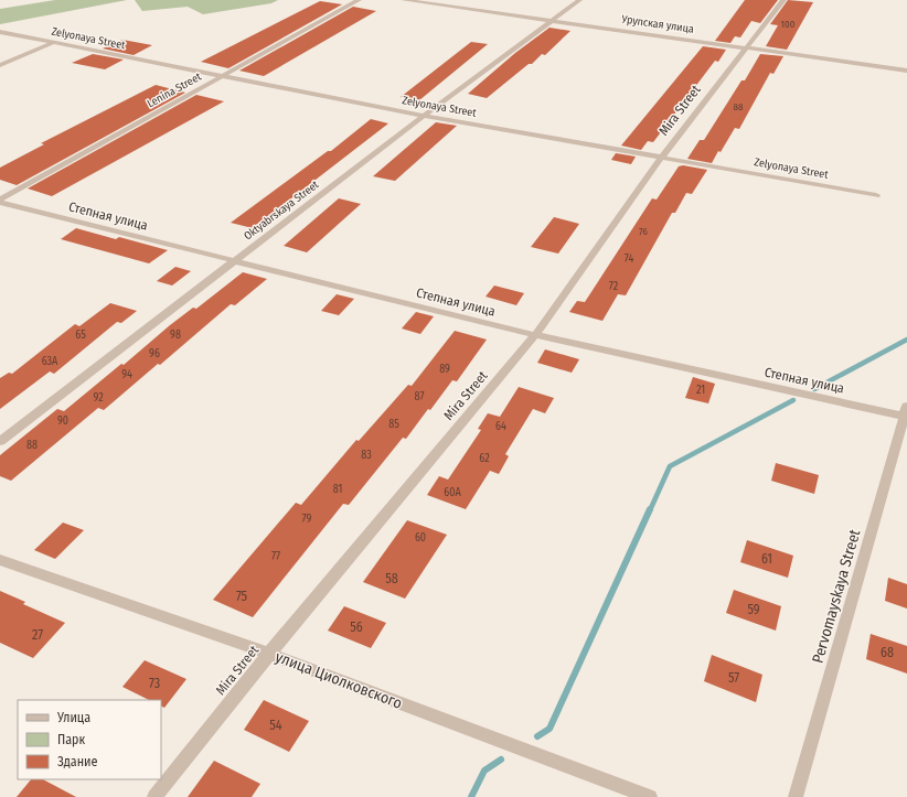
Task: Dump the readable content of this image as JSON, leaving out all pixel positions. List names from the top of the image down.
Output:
{
  "streets": {
    "street": [
      "Урупская улица",
      "Zelyonaya Street",
      "Lenina Street",
      "Mira Street",
      "Oktyabrskaya Street",
      "Степная улица",
      "Pervomayskaya Street",
      "улица Циолковского"
    ]
  },
  "crossings": [
    ["Урупская улица", "Mira Street"],
    ["Урупская улица", "Oktyabrskaya Street"],
    ["Zelyonaya Street", "Lenina Street"],
    ["Zelyonaya Street", "Mira Street"],
    ["Zelyonaya Street", "Oktyabrskaya Street"],
    ["Lenina Street", "Степная улица"],
    ["Mira Street", "Степная улица"],
    ["Mira Street", "улица Циолковского"],
    ["Oktyabrskaya Street", "Степная улица"],
    ["Степная улица", "Pervomayskaya Street"]
  ],
  "house_numbers": [
    "100",
    "88",
    "76",
    "74",
    "72",
    "65",
    "98",
    "96",
    "63А",
    "89",
    "94",
    "21",
    "87",
    "92",
    "90",
    "85",
    "64",
    "88",
    "83",
    "62",
    "81",
    "60А",
    "79",
    "60",
    "77",
    "61",
    "58",
    "75",
    "59",
    "56",
    "27",
    "68",
    "57",
    "73",
    "54"
  ],
  "legend": ["Улица", "Парк", "Здание"]
}
